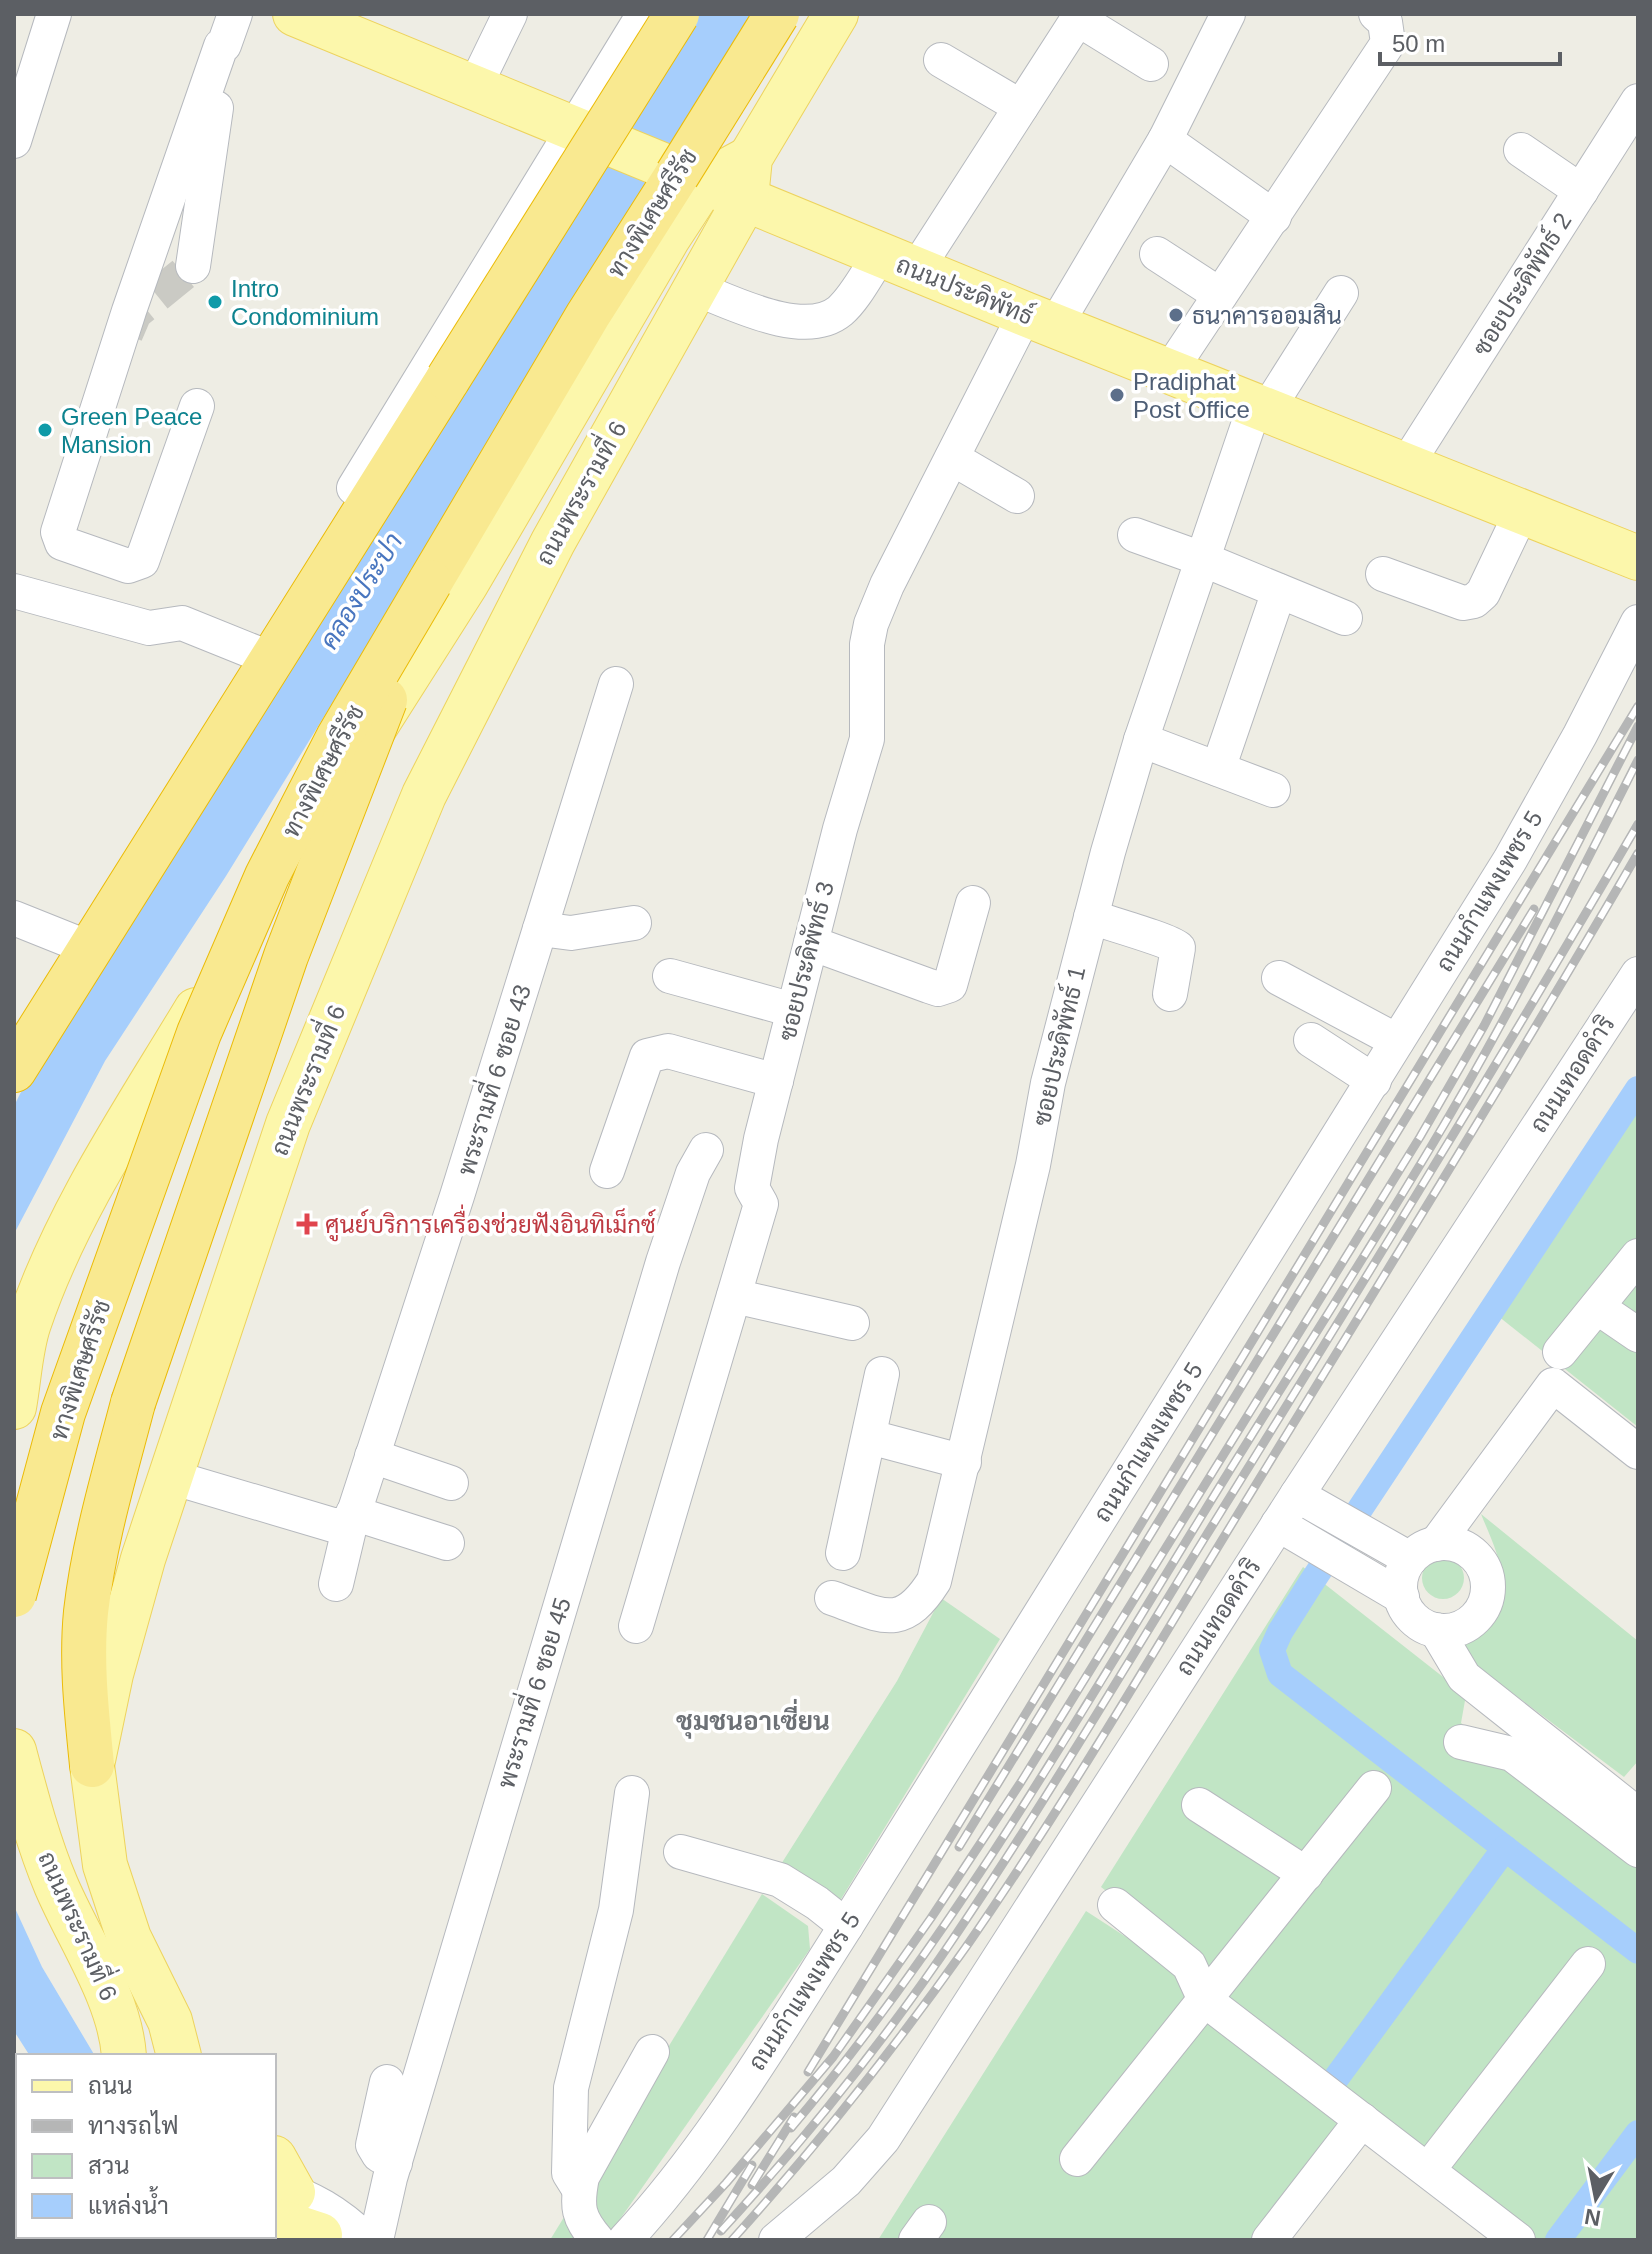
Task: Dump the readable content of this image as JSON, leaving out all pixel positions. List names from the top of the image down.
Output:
{
  "streets": {
    "highway": ["ทางพิเศษศรีรัช"],
    "main road": ["ถนนประดิพัทธ์", "ถนนพระรามที่ 6"],
    "street": [
      "ซอยประดิพัทธ์ 2",
      "ถนนกำแพงเพชร 5",
      "ซอยประดิพัทธ์ 3",
      "ซอยประดิพัทธ์ 1",
      "ถนนเทอดดำริ",
      "พระรามที่ 6 ซอย 43",
      "พระรามที่ 6 ซอย 45"
    ]
  },
  "crossings": [
    ["ซอยประดิพัทธ์ 2", "ถนนประดิพัทธ์"],
    ["ถนนประดิพัทธ์", "ถนนพระรามที่ 6"],
    ["ถนนประดิพัทธ์", "ซอยประดิพัทธ์ 3"],
    ["ถนนประดิพัทธ์", "ซอยประดิพัทธ์ 1"]
  ],
  "districts": ["ชุมชนอาเซี่ยน"],
  "water": ["คลองประปา"],
  "places": {
    "other": [
      "Intro Condominium",
      "ธนาคารออมสิน",
      "Pradiphat Post Office",
      "Green Peace Mansion"
    ],
    "health": ["ศูนย์บริการเครื่องช่วยฟังอินทิเม็กซ์"]
  },
  "legend": [
    "ถนน",
    "ทางรถไฟ",
    "สวน",
    "แหล่งน้ำ"
  ],
  "scale_bar": "50 m",
  "north": "bottom"
}
